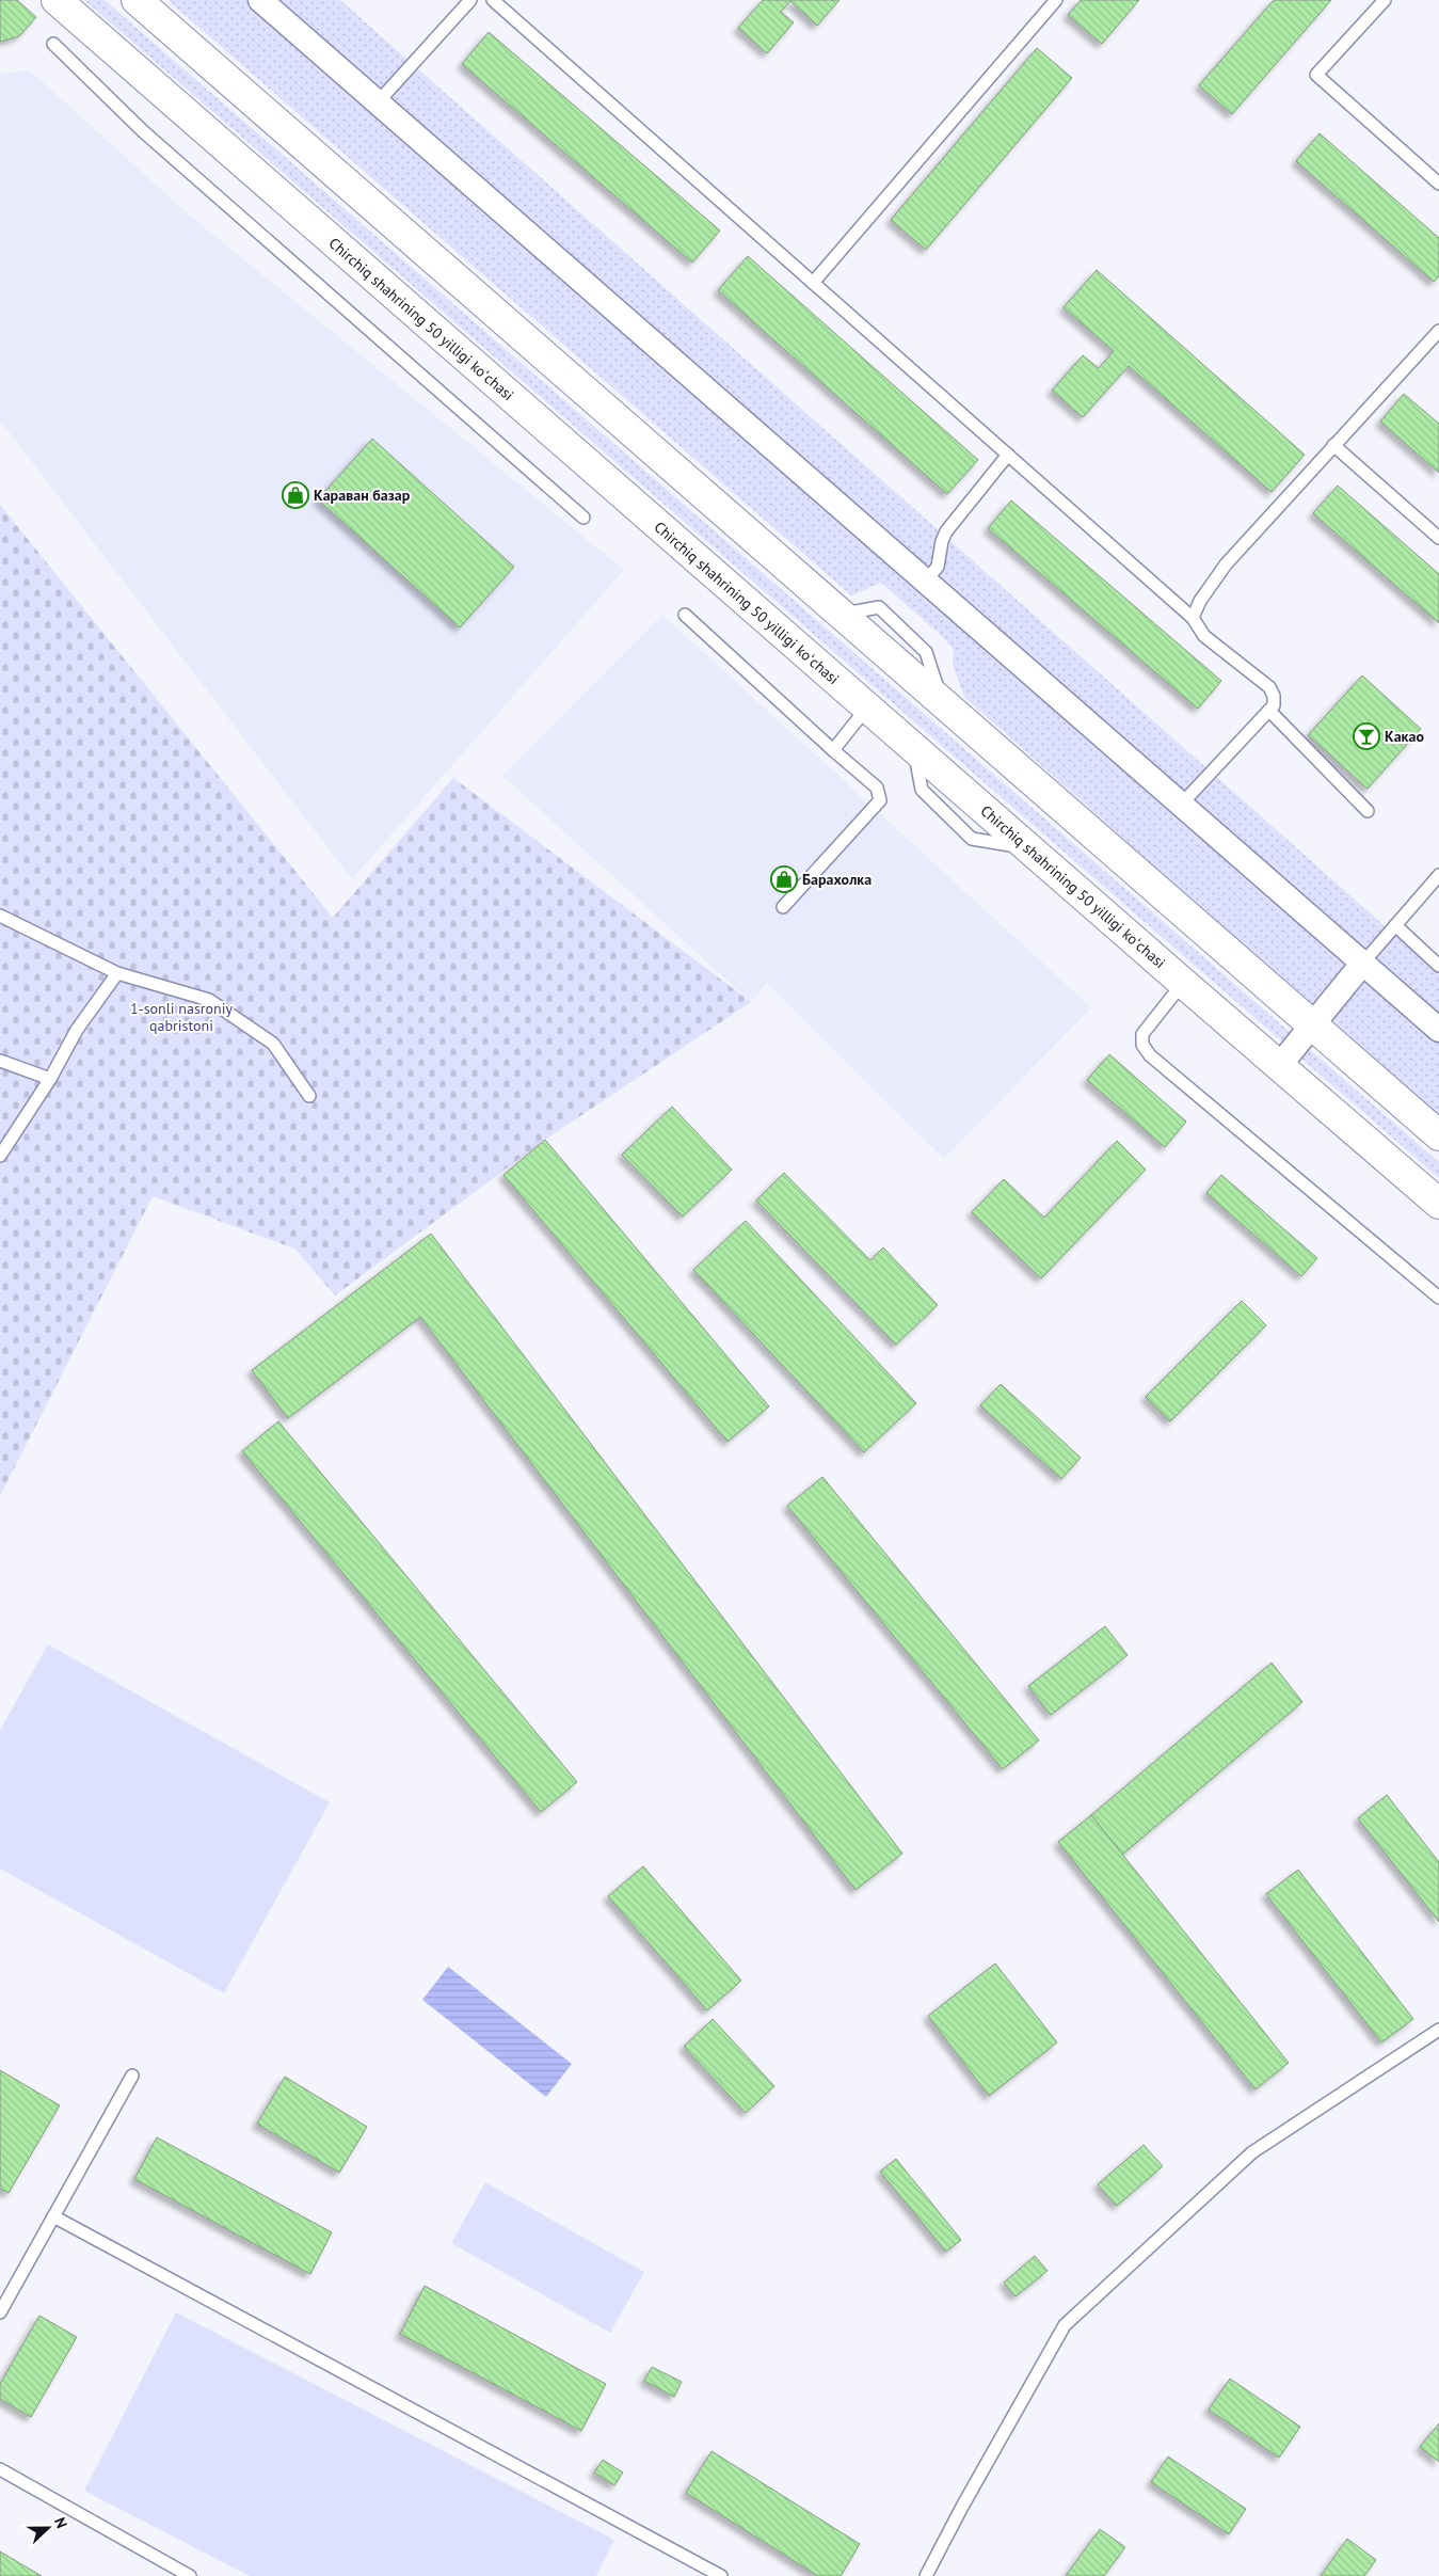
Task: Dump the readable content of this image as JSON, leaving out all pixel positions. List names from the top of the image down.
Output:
{
  "streets": {
    "main road": ["Chirchiq shahrining 50 yilligi koʻchasi"]
  },
  "parks": ["1-sonli nasroniy qabristoni"],
  "places": {
    "shop": ["Караван базар", "Барахолка"],
    "bar": ["Какао"]
  },
  "north": "right"
}
